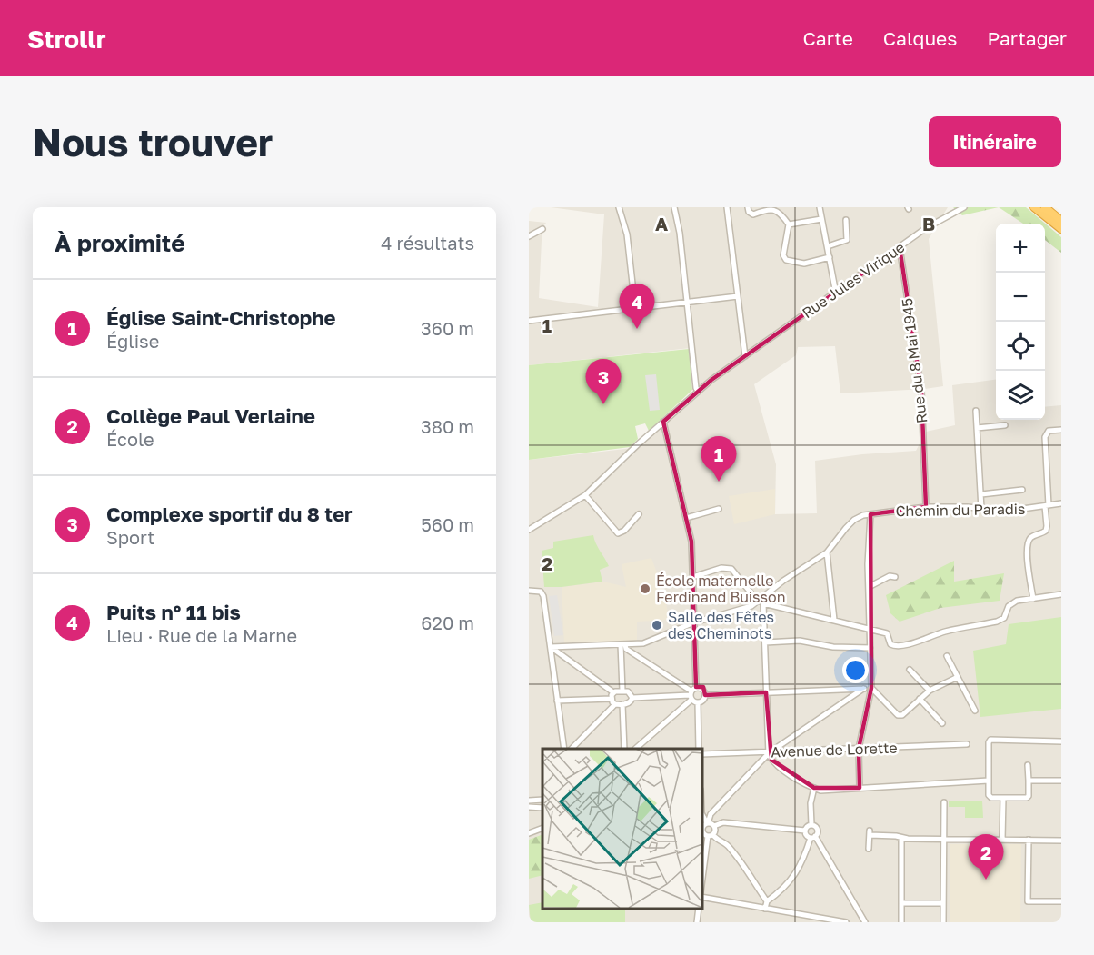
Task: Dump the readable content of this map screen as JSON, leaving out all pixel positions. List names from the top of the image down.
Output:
{
  "streets": {
    "street": [
      "Rue Jules Virique",
      "Rue du 8 Mai 1945",
      "Chemin du Paradis",
      "Avenue de Lorette"
    ]
  },
  "crossings": [
    ["Rue Jules Virique", "Rue du 8 Mai 1945"],
    ["Rue du 8 Mai 1945", "Chemin du Paradis"]
  ],
  "places": ["École maternelle Ferdinand Buisson", "Salle des Fêtes des Cheminots"],
  "page": {
    "header": "Strollr",
    "nav": ["Carte", "Calques", "Partager"],
    "buttons": "Itinéraire",
    "title": "Nous trouver",
    "heading": ["À proximité", "4 résultats"],
    "map_buttons": ["+", "−"],
    "list": [
      {
        "mark": "1",
        "name": "Église Saint-Christophe",
        "note": "Église",
        "value": "360 m"
      },
      {
        "mark": "2",
        "name": "Collège Paul Verlaine",
        "note": "École",
        "value": "380 m"
      },
      {
        "mark": "3",
        "name": "Complexe sportif du 8 ter",
        "note": "Sport",
        "value": "560 m"
      },
      {
        "mark": "4",
        "name": "Puits n° 11 bis",
        "note": "Lieu · Rue de la Marne",
        "value": "620 m"
      }
    ],
    "pins": [
      "4",
      "3",
      "1",
      "2"
    ]
  },
  "grid": {
    "columns": ["A", "B"],
    "rows": ["1", "2"]
  }
}
